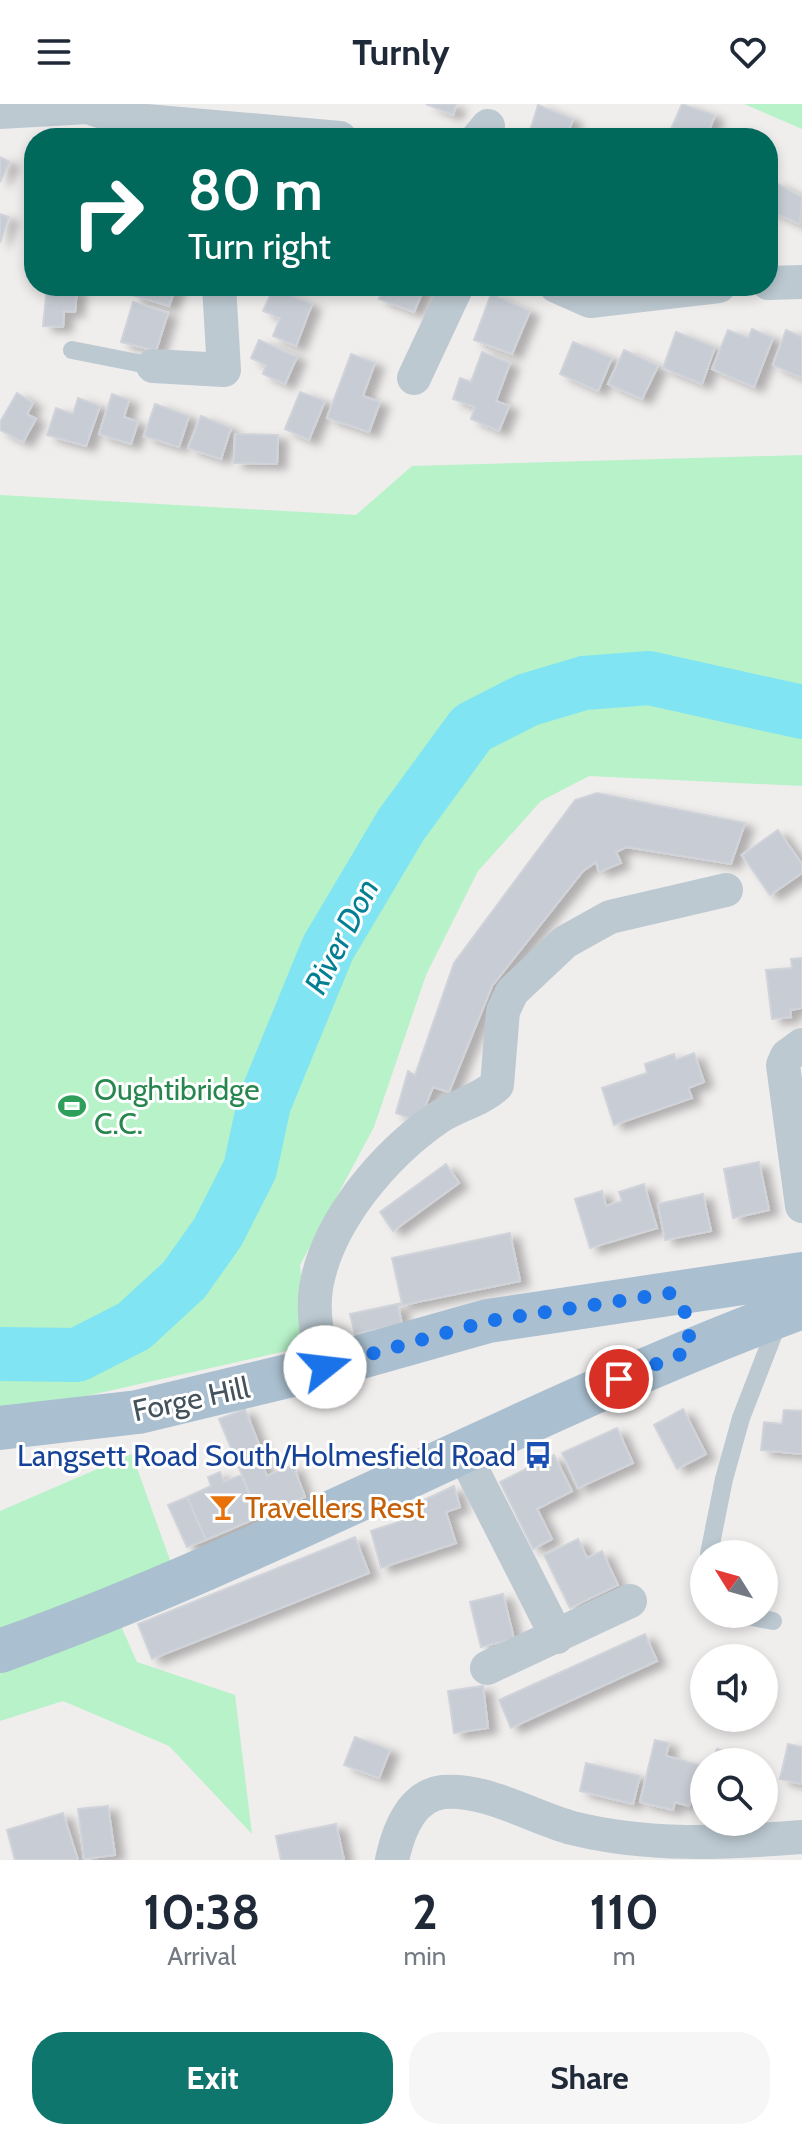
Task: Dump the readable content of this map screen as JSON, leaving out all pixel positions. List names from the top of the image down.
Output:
{
  "streets": {
    "main road": ["Forge Hill"]
  },
  "water": ["River Don"],
  "places": {
    "sports": ["Oughtibridge C.C."],
    "bus stop": ["Langsett Road South/Holmesfield Road"],
    "bar": ["Travellers Rest"]
  },
  "north": "top left",
  "page": {
    "header": "Turnly",
    "turn": ["80 m", "Turn right"],
    "eta": [
      "10:38",
      "Arrival",
      "2",
      "min",
      "110",
      "m"
    ],
    "buttons": ["Exit", "Share"]
  }
}
